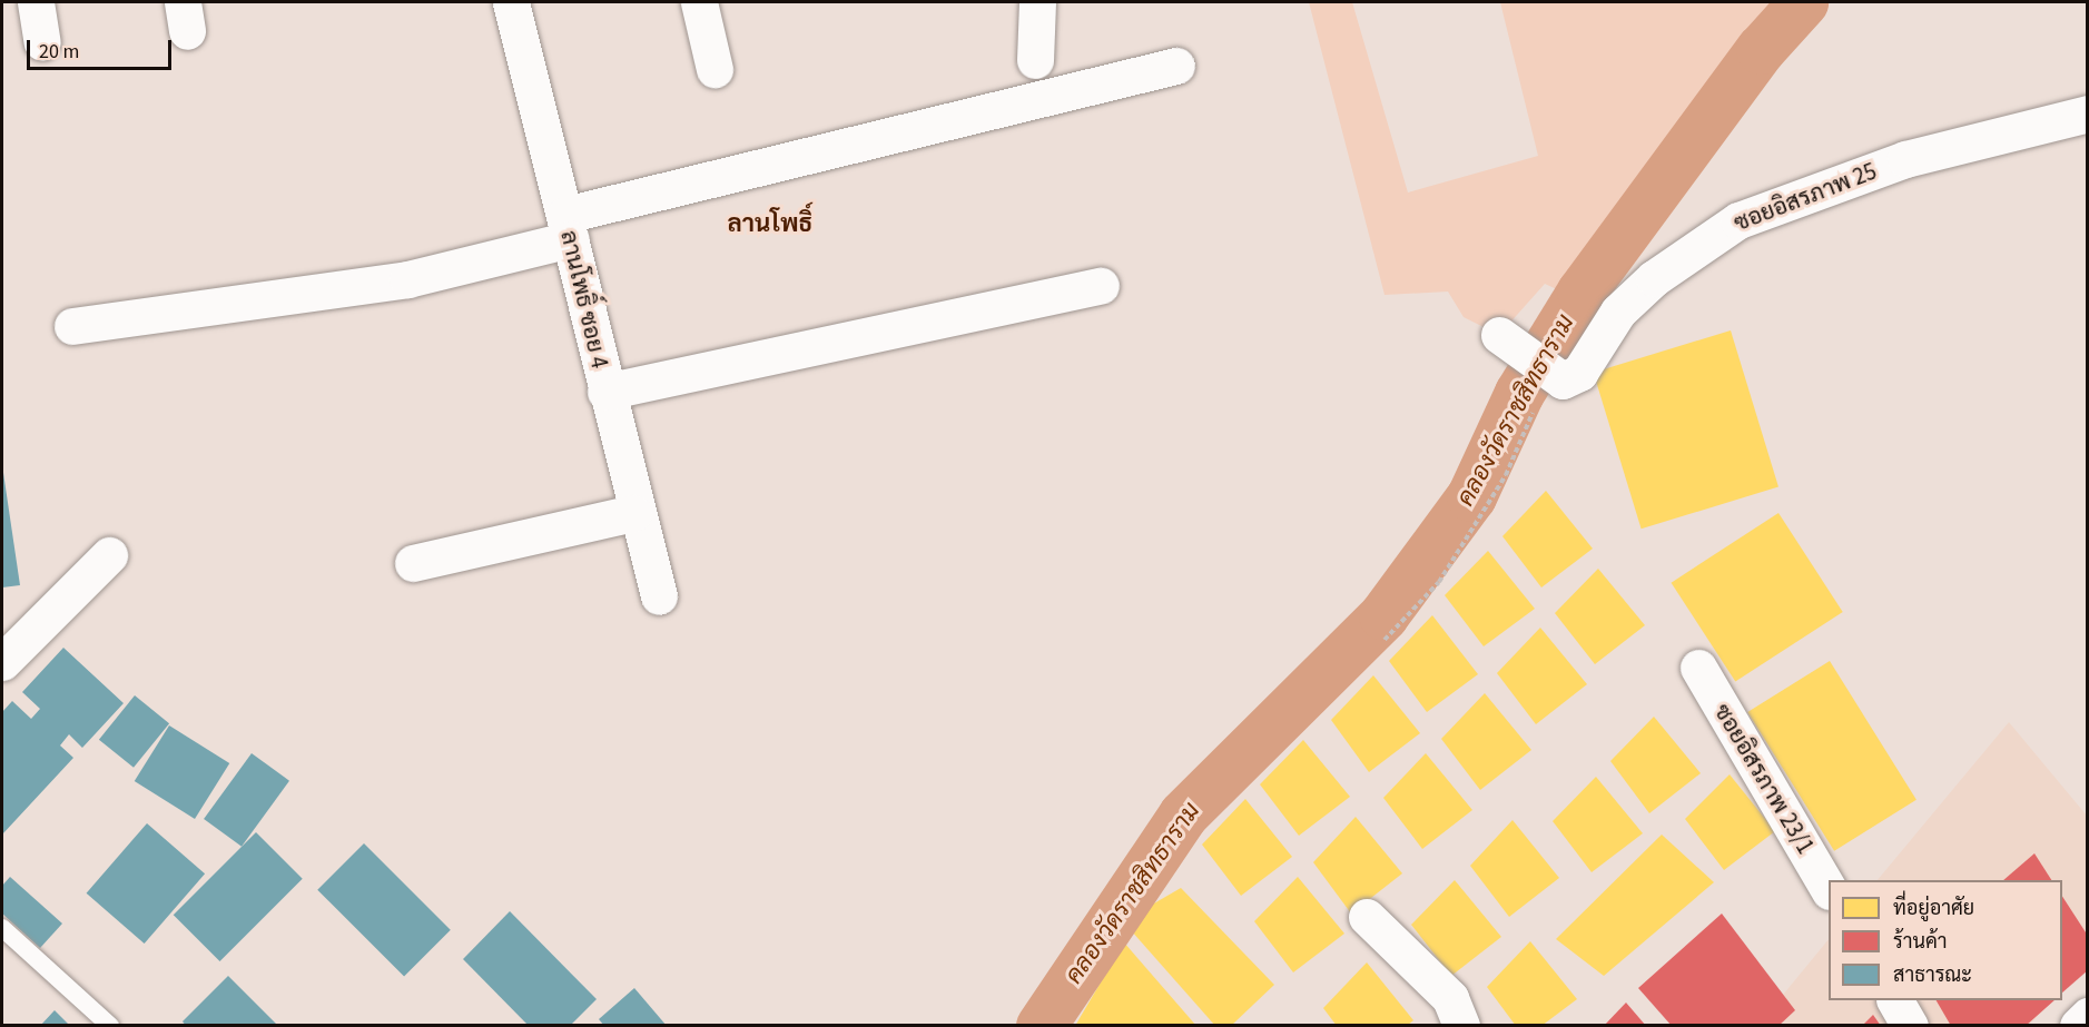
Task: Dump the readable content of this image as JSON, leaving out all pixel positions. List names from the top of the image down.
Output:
{
  "streets": {
    "street": ["ซอยอิสรภาพ 25", "ลานโพธิ์ ซอย 4", "ซอยอิสรภาพ 23/1"]
  },
  "districts": ["ลานโพธิ์"],
  "water": ["คลองวัดราชสิทธาราม"],
  "legend": ["ที่อยู่อาศัย", "ร้านค้า", "สาธารณะ"],
  "scale_bar": "20 m"
}
